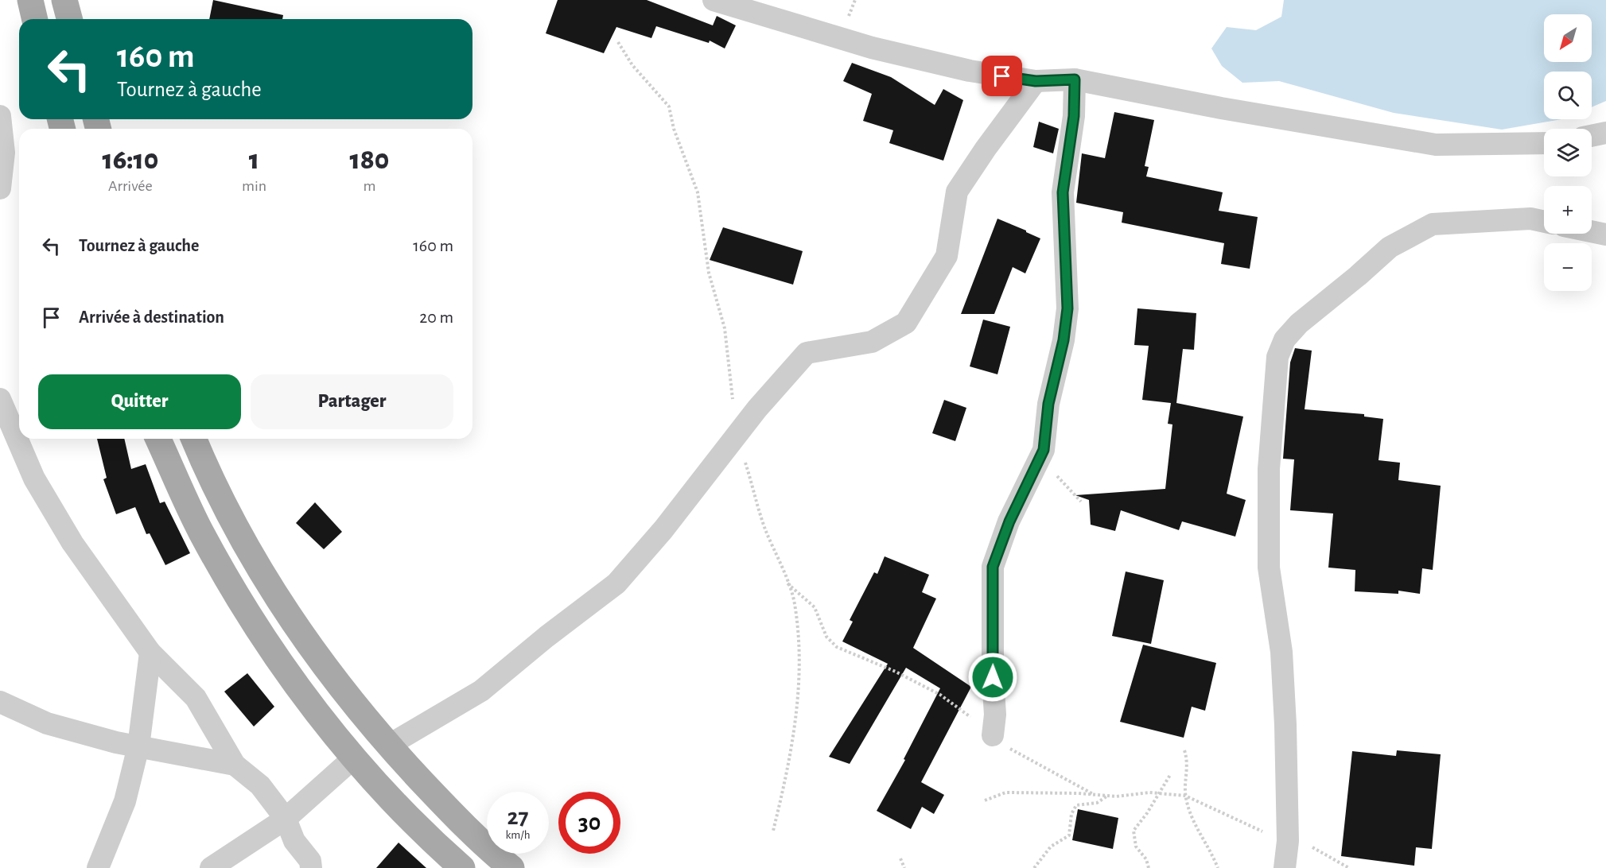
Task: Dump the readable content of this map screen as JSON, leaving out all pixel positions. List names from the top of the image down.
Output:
{
  "north": "bottom left",
  "page": {
    "map_buttons": ["+", "−"],
    "turn": ["160 m", "Tournez à gauche"],
    "eta": [
      "16:10",
      "Arrivée",
      "1",
      "min",
      "180",
      "m"
    ],
    "list": [
      {
        "name": "Tournez à gauche",
        "value": "160 m"
      },
      {
        "name": "Arrivée à destination",
        "value": "20 m"
      }
    ],
    "buttons": ["Quitter", "Partager"],
    "speed": "27 km/h",
    "limit": "30"
  }
}
